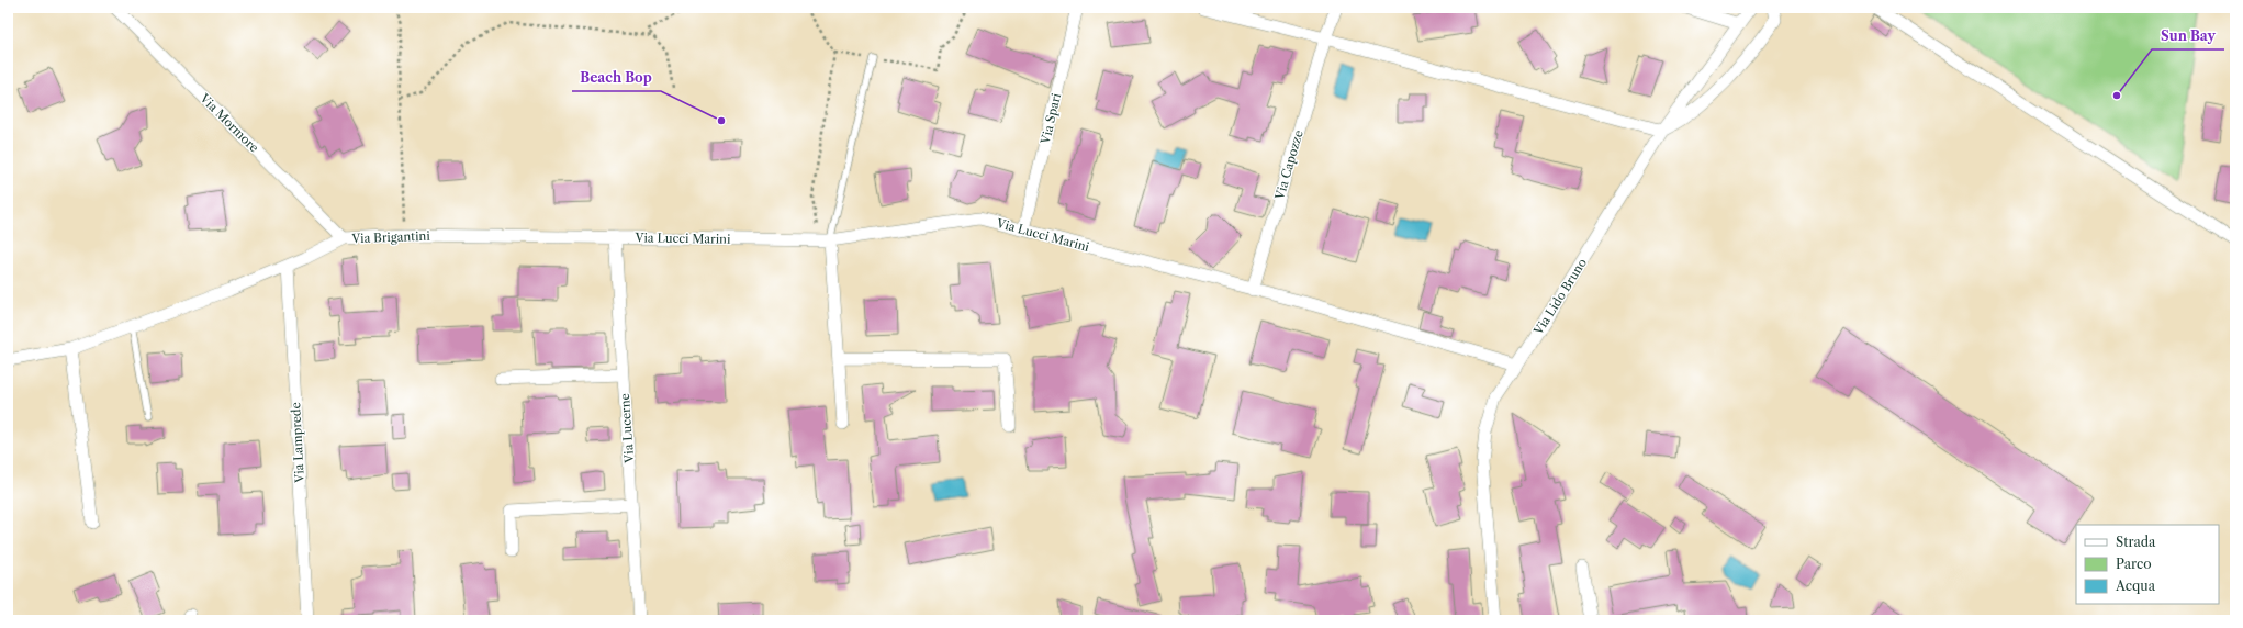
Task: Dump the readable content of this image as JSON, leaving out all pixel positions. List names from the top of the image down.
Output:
{
  "streets": {
    "street": [
      "Via Spari",
      "Via Mormore",
      "Via Capozze",
      "Via Lucci Marini",
      "Via Brigantini",
      "Via Lido Bruno",
      "Via Lucerne",
      "Via Lamprede"
    ]
  },
  "crossings": [
    ["Via Spari", "Via Lucci Marini"],
    ["Via Mormore", "Via Brigantini"],
    ["Via Capozze", "Via Lucci Marini"],
    ["Via Lucci Marini", "Via Brigantini"],
    ["Via Lucci Marini", "Via Lido Bruno"],
    ["Via Lucci Marini", "Via Lucerne"],
    ["Via Brigantini", "Via Lucerne"],
    ["Via Brigantini", "Via Lamprede"]
  ],
  "places": ["Sun Bay", "Beach Bop"],
  "legend": ["Strada", "Parco", "Acqua"]
}
